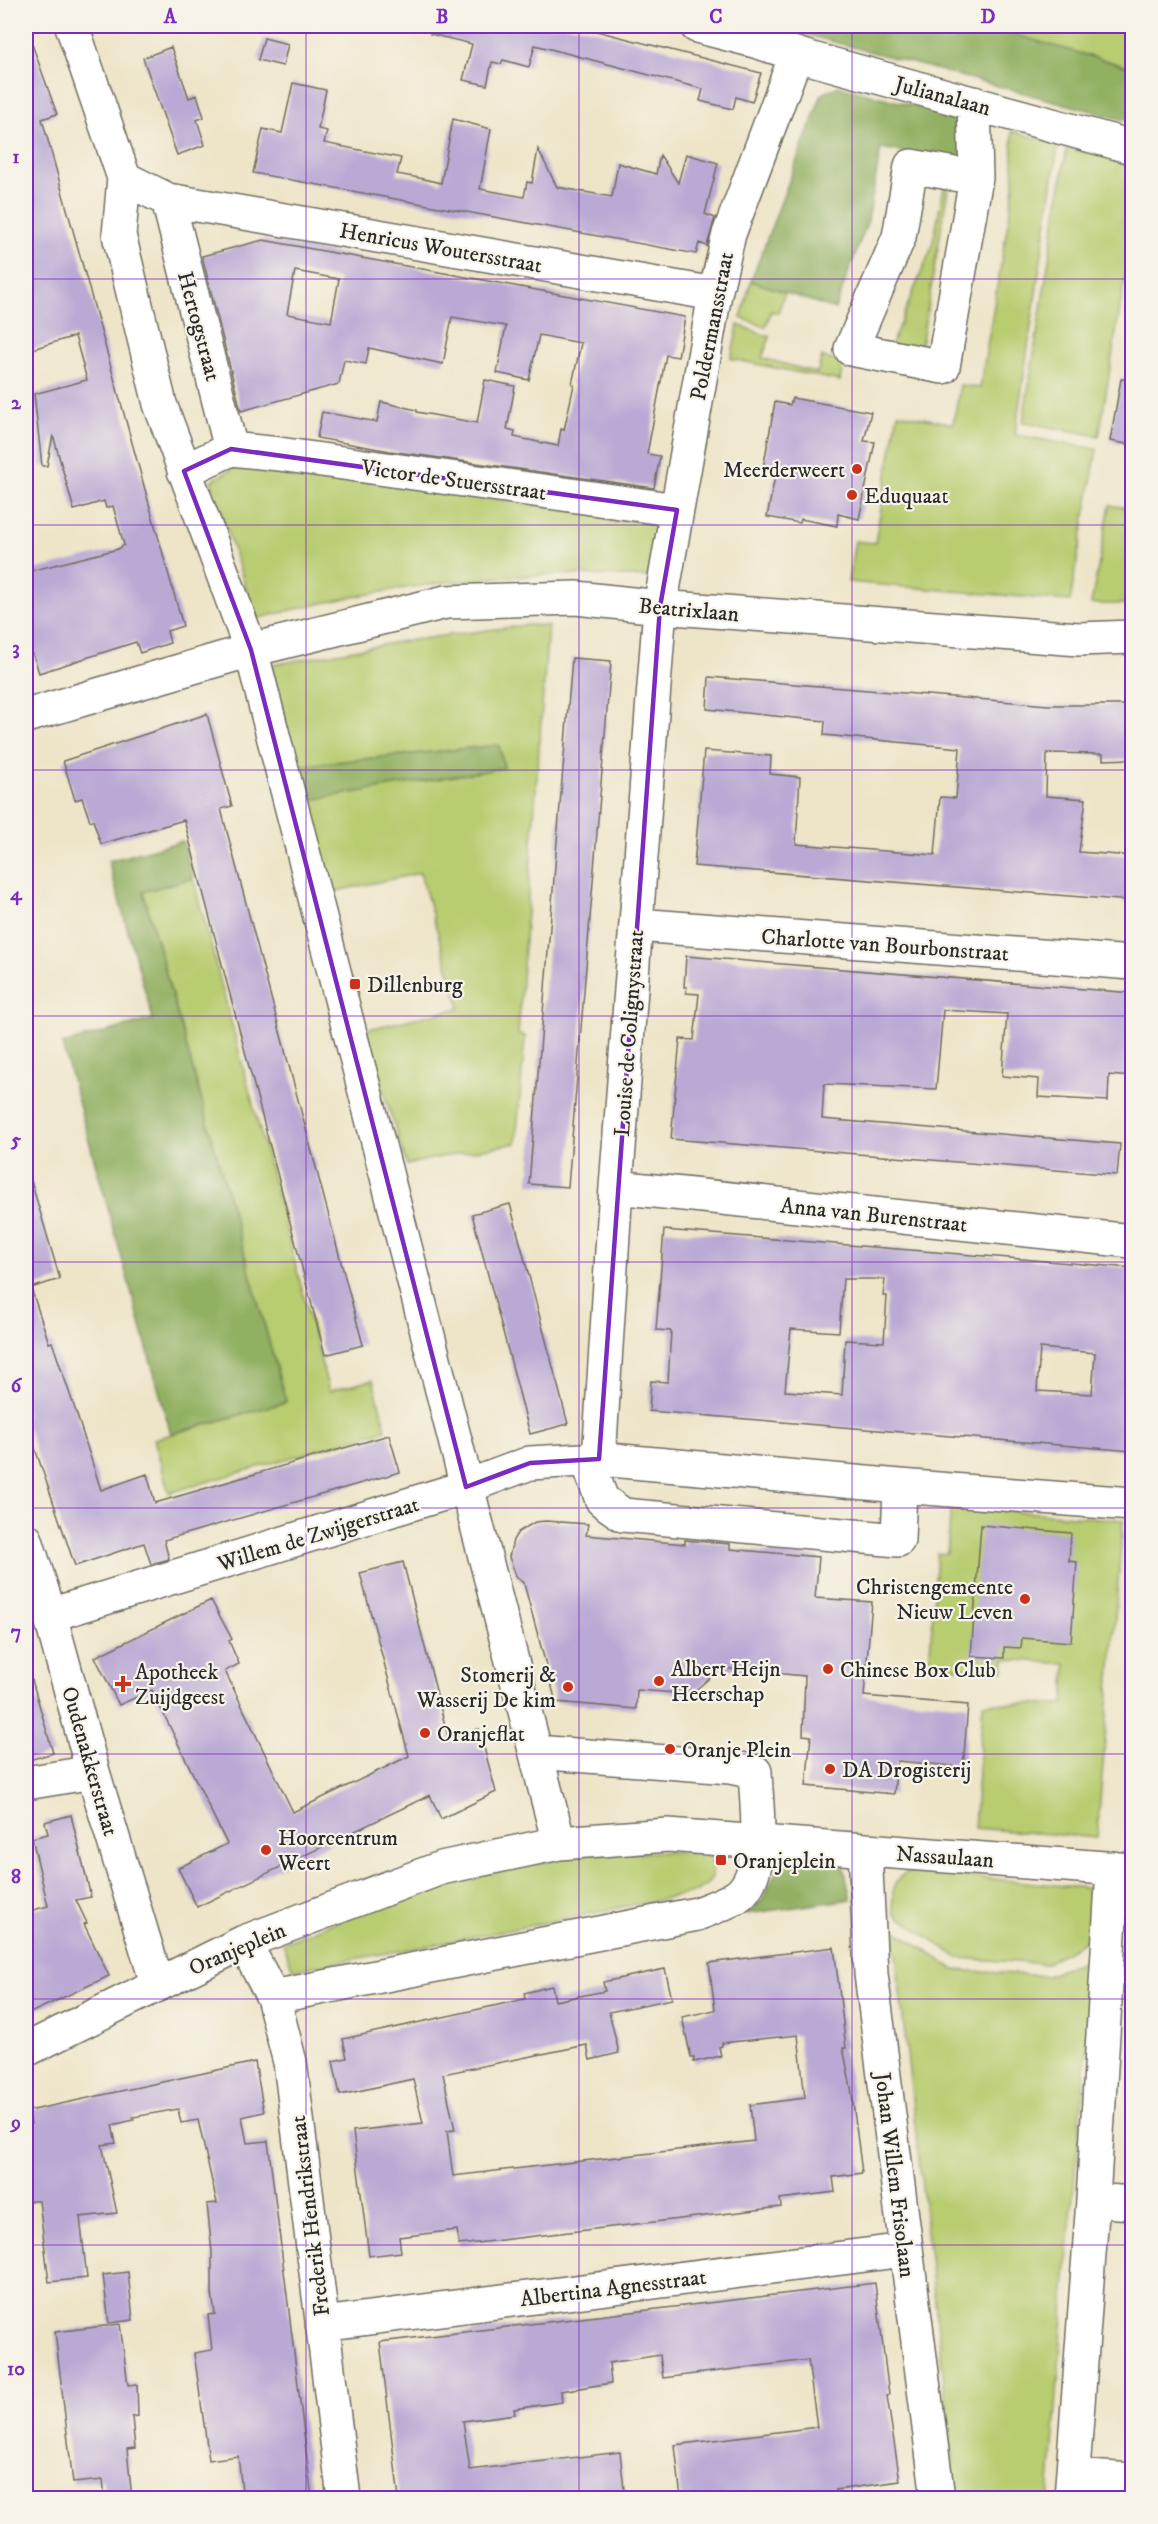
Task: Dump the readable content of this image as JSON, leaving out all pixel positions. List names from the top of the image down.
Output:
{
  "streets": {
    "street": [
      "Julianalaan",
      "Henricus Woutersstraat",
      "Hertogstraat",
      "Poldermansstraat",
      "Victor de Stuersstraat",
      "Beatrixlaan",
      "Charlotte van Bourbonstraat",
      "Louise de Colignystraat",
      "Anna van Burenstraat",
      "Willem de Zwijgerstraat",
      "Oudenakkerstraat",
      "Nassaulaan",
      "Oranjeplein",
      "Johan Willem Frisolaan",
      "Frederik Hendrikstraat",
      "Albertina Agnesstraat"
    ]
  },
  "crossings": [
    ["Julianalaan", "Poldermansstraat"],
    ["Henricus Woutersstraat", "Hertogstraat"],
    ["Henricus Woutersstraat", "Poldermansstraat"],
    ["Hertogstraat", "Victor de Stuersstraat"],
    ["Poldermansstraat", "Victor de Stuersstraat"],
    ["Poldermansstraat", "Beatrixlaan"],
    ["Poldermansstraat", "Louise de Colignystraat"],
    ["Beatrixlaan", "Louise de Colignystraat"],
    ["Charlotte van Bourbonstraat", "Louise de Colignystraat"],
    ["Louise de Colignystraat", "Anna van Burenstraat"],
    ["Louise de Colignystraat", "Willem de Zwijgerstraat"],
    ["Willem de Zwijgerstraat", "Oudenakkerstraat"],
    ["Oudenakkerstraat", "Oranjeplein"],
    ["Nassaulaan", "Oranjeplein"],
    ["Nassaulaan", "Johan Willem Frisolaan"],
    ["Oranjeplein", "Frederik Hendrikstraat"],
    ["Johan Willem Frisolaan", "Albertina Agnesstraat"],
    ["Frederik Hendrikstraat", "Albertina Agnesstraat"]
  ],
  "places": {
    "other": [
      "Meerderweert",
      "Eduquaat",
      "Christengemeente Nieuw Leven",
      "Chinese Box Club",
      "Albert Heijn Heerschap",
      "Stomerij & Wasserij De kim",
      "Oranjeflat",
      "Oranje Plein",
      "DA Drogisterij",
      "Hoorcentrum Weert"
    ],
    "transit": ["Dillenburg", "Oranjeplein"],
    "health": ["Apotheek Zuijdgeest"]
  },
  "grid": {
    "columns": [
      "A",
      "B",
      "C",
      "D"
    ],
    "rows": [
      "1",
      "2",
      "3",
      "4",
      "5",
      "6",
      "7",
      "8",
      "9",
      "10"
    ]
  }
}
